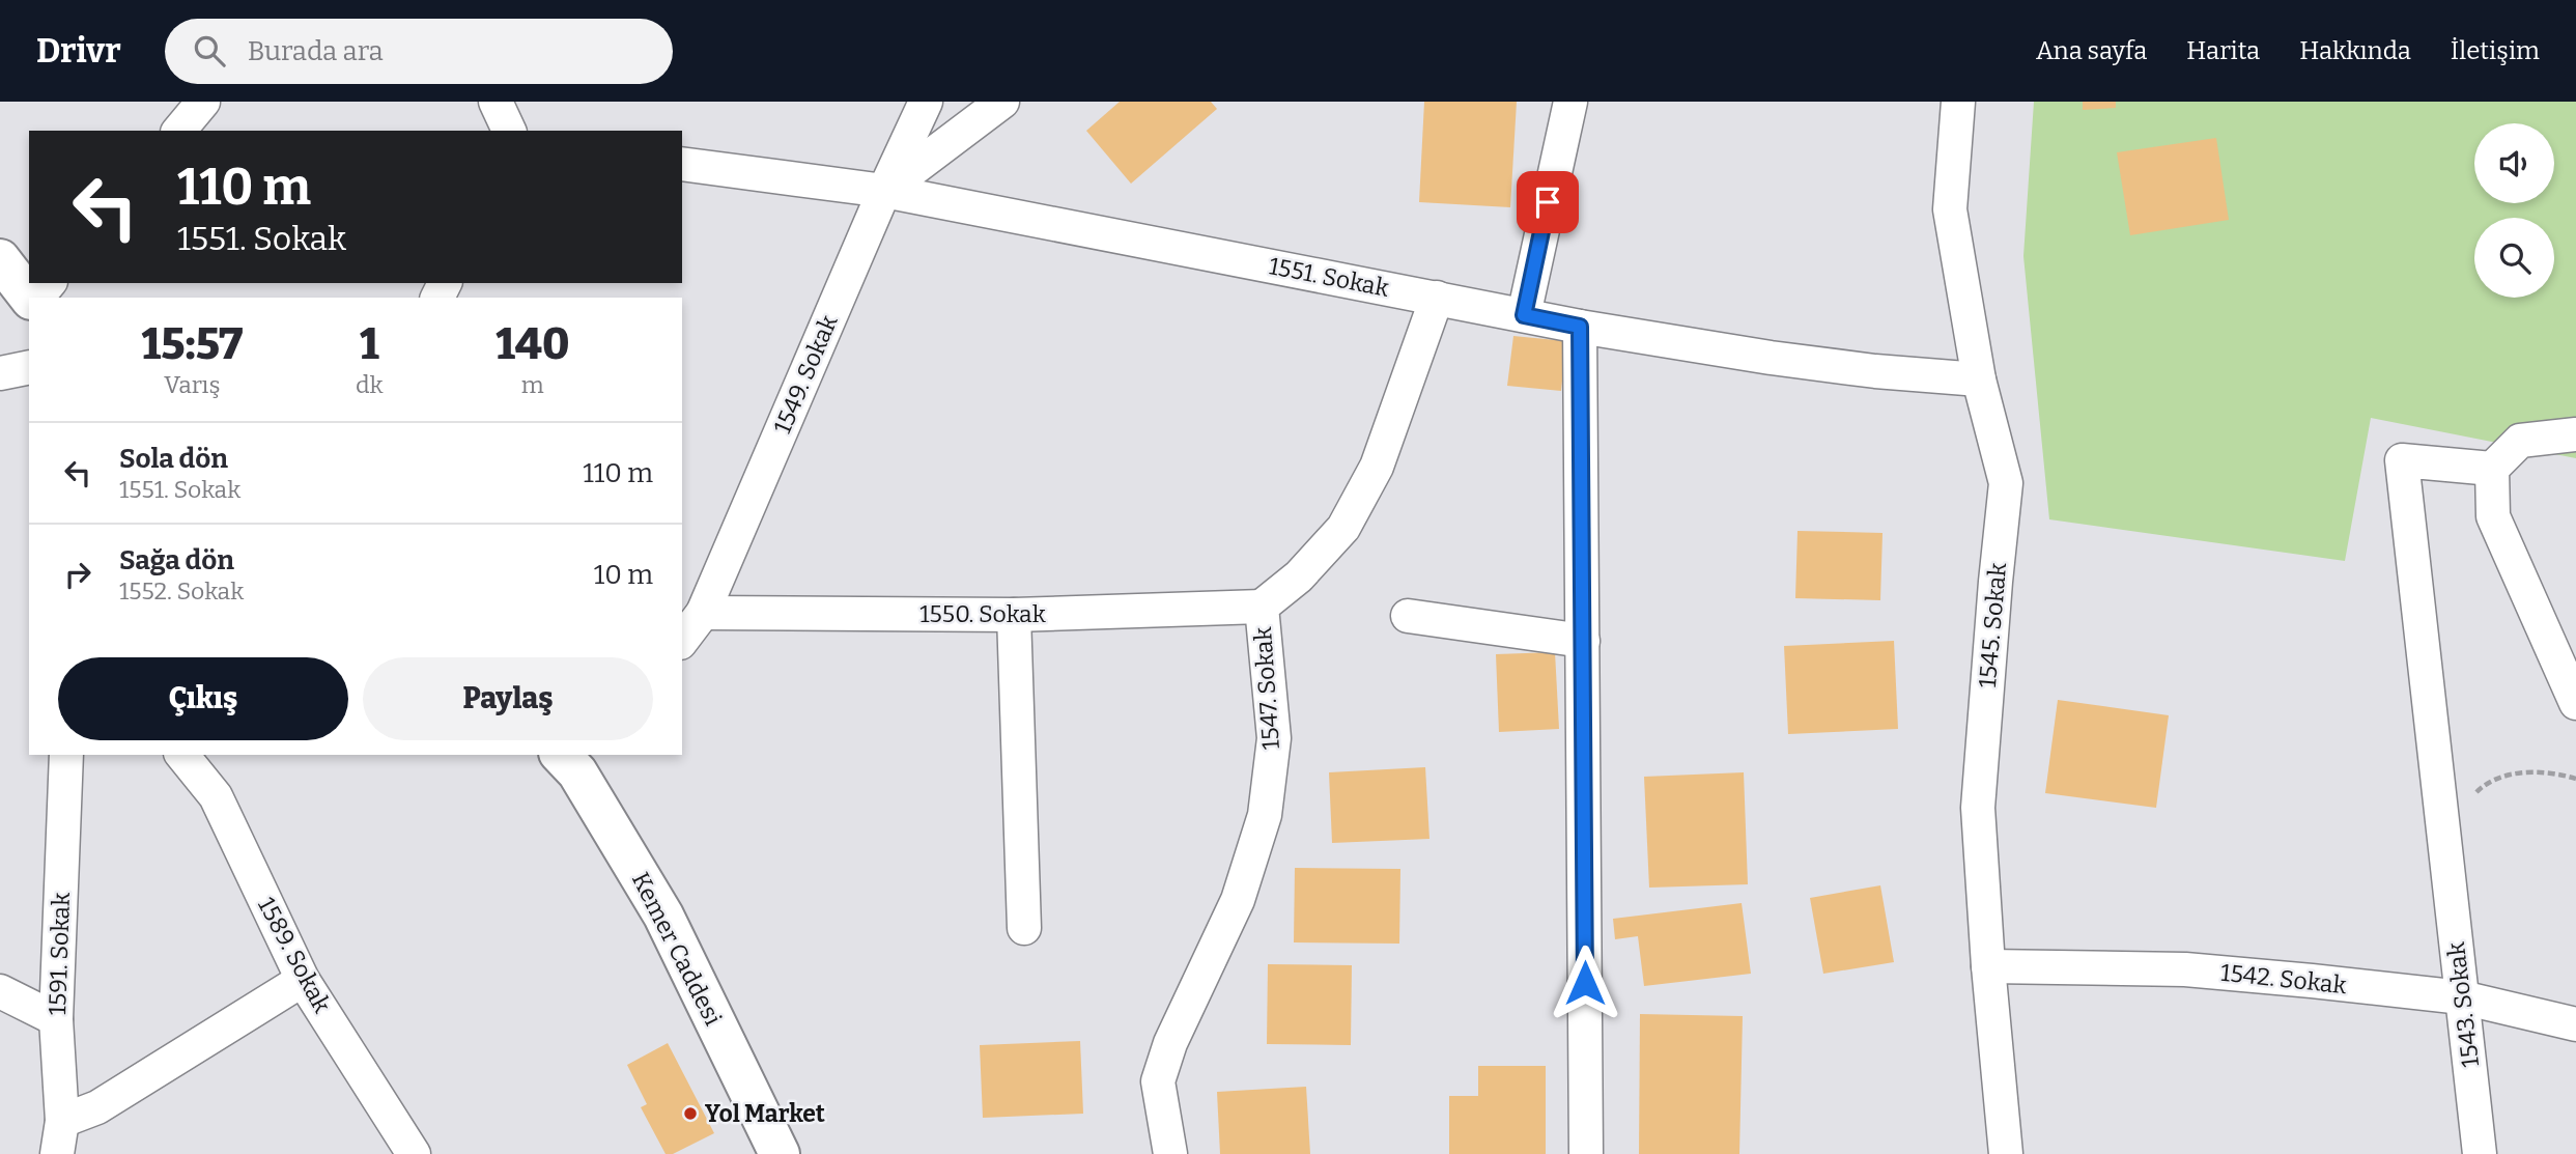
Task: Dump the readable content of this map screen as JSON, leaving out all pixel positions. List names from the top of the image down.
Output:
{
  "streets": {
    "street": [
      "1551. Sokak",
      "1549. Sokak",
      "1550. Sokak",
      "1545. Sokak",
      "1547. Sokak",
      "Kemer Caddesi",
      "1591. Sokak",
      "1589. Sokak",
      "1542. Sokak",
      "1543. Sokak"
    ]
  },
  "crossings": [
    ["1551. Sokak", "1549. Sokak"],
    ["1551. Sokak", "1545. Sokak"],
    ["1551. Sokak", "1547. Sokak"],
    ["1549. Sokak", "1550. Sokak"],
    ["1550. Sokak", "1547. Sokak"],
    ["1545. Sokak", "1542. Sokak"],
    ["1542. Sokak", "1543. Sokak"]
  ],
  "places": ["Yol Market"],
  "page": {
    "header": "Drivr",
    "search": "Burada ara",
    "nav": [
      "Ana sayfa",
      "Harita",
      "Hakkında",
      "İletişim"
    ],
    "turn": ["110 m", "1551. Sokak"],
    "eta": [
      "15:57",
      "Varış",
      "1",
      "dk",
      "140",
      "m"
    ],
    "list": [
      {
        "name": "Sola dön",
        "note": "1551. Sokak",
        "value": "110 m"
      },
      {
        "name": "Sağa dön",
        "note": "1552. Sokak",
        "value": "10 m"
      }
    ],
    "buttons": ["Çıkış", "Paylaş"]
  }
}
